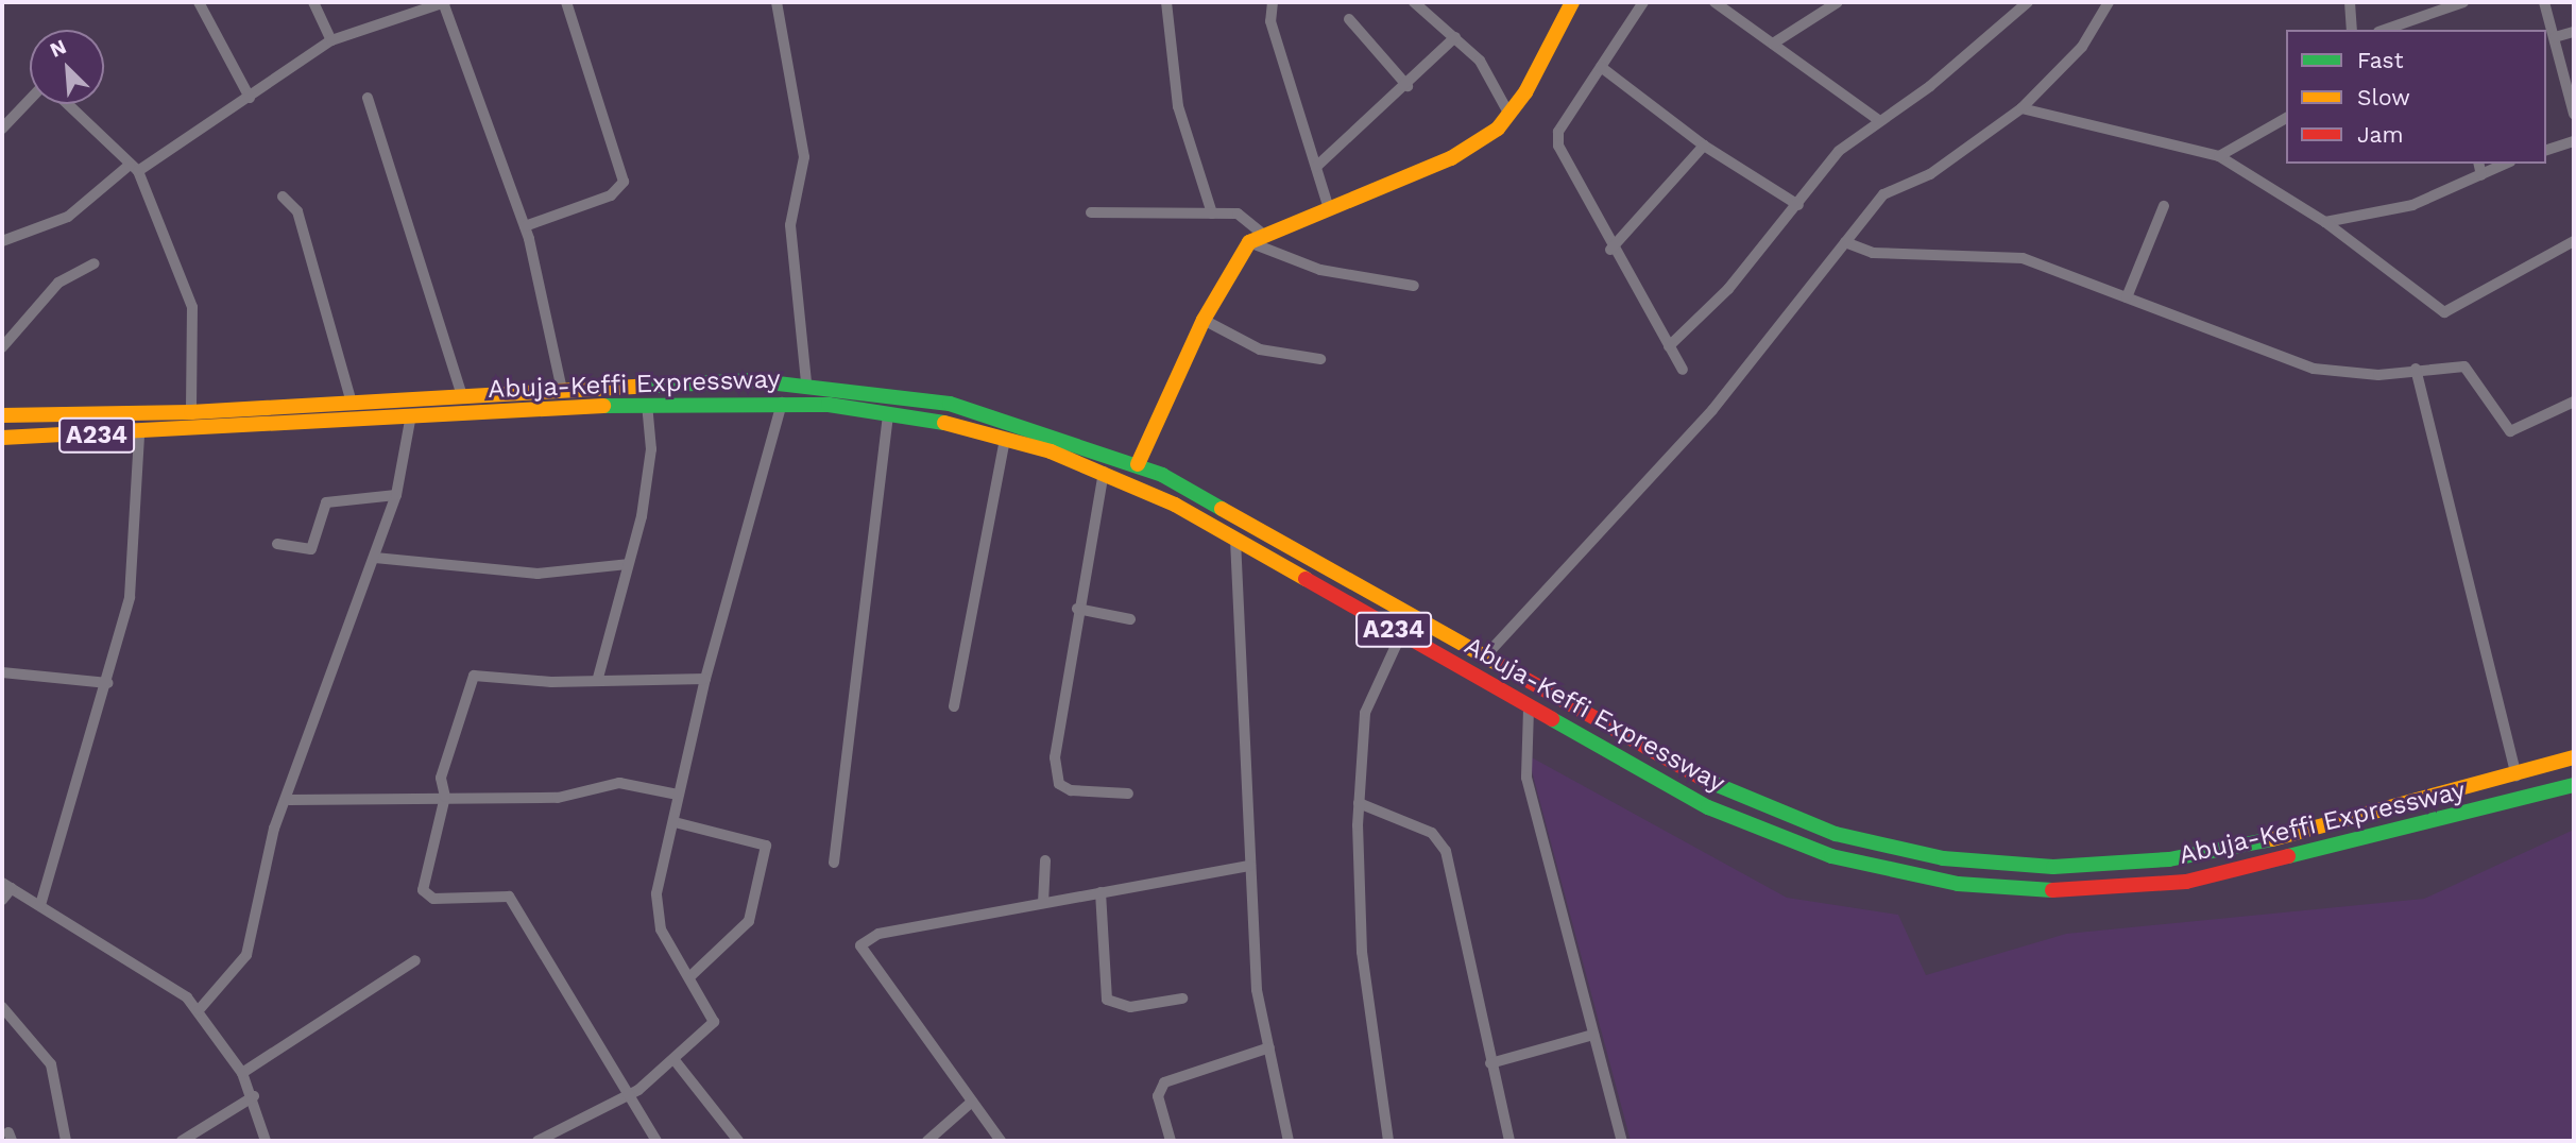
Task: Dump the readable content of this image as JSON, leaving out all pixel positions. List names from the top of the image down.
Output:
{
  "streets": {
    "main road": ["Abuja-Keffi Expressway", "A234"]
  },
  "legend": ["Fast", "Slow", "Jam"],
  "north": "top left"
}
